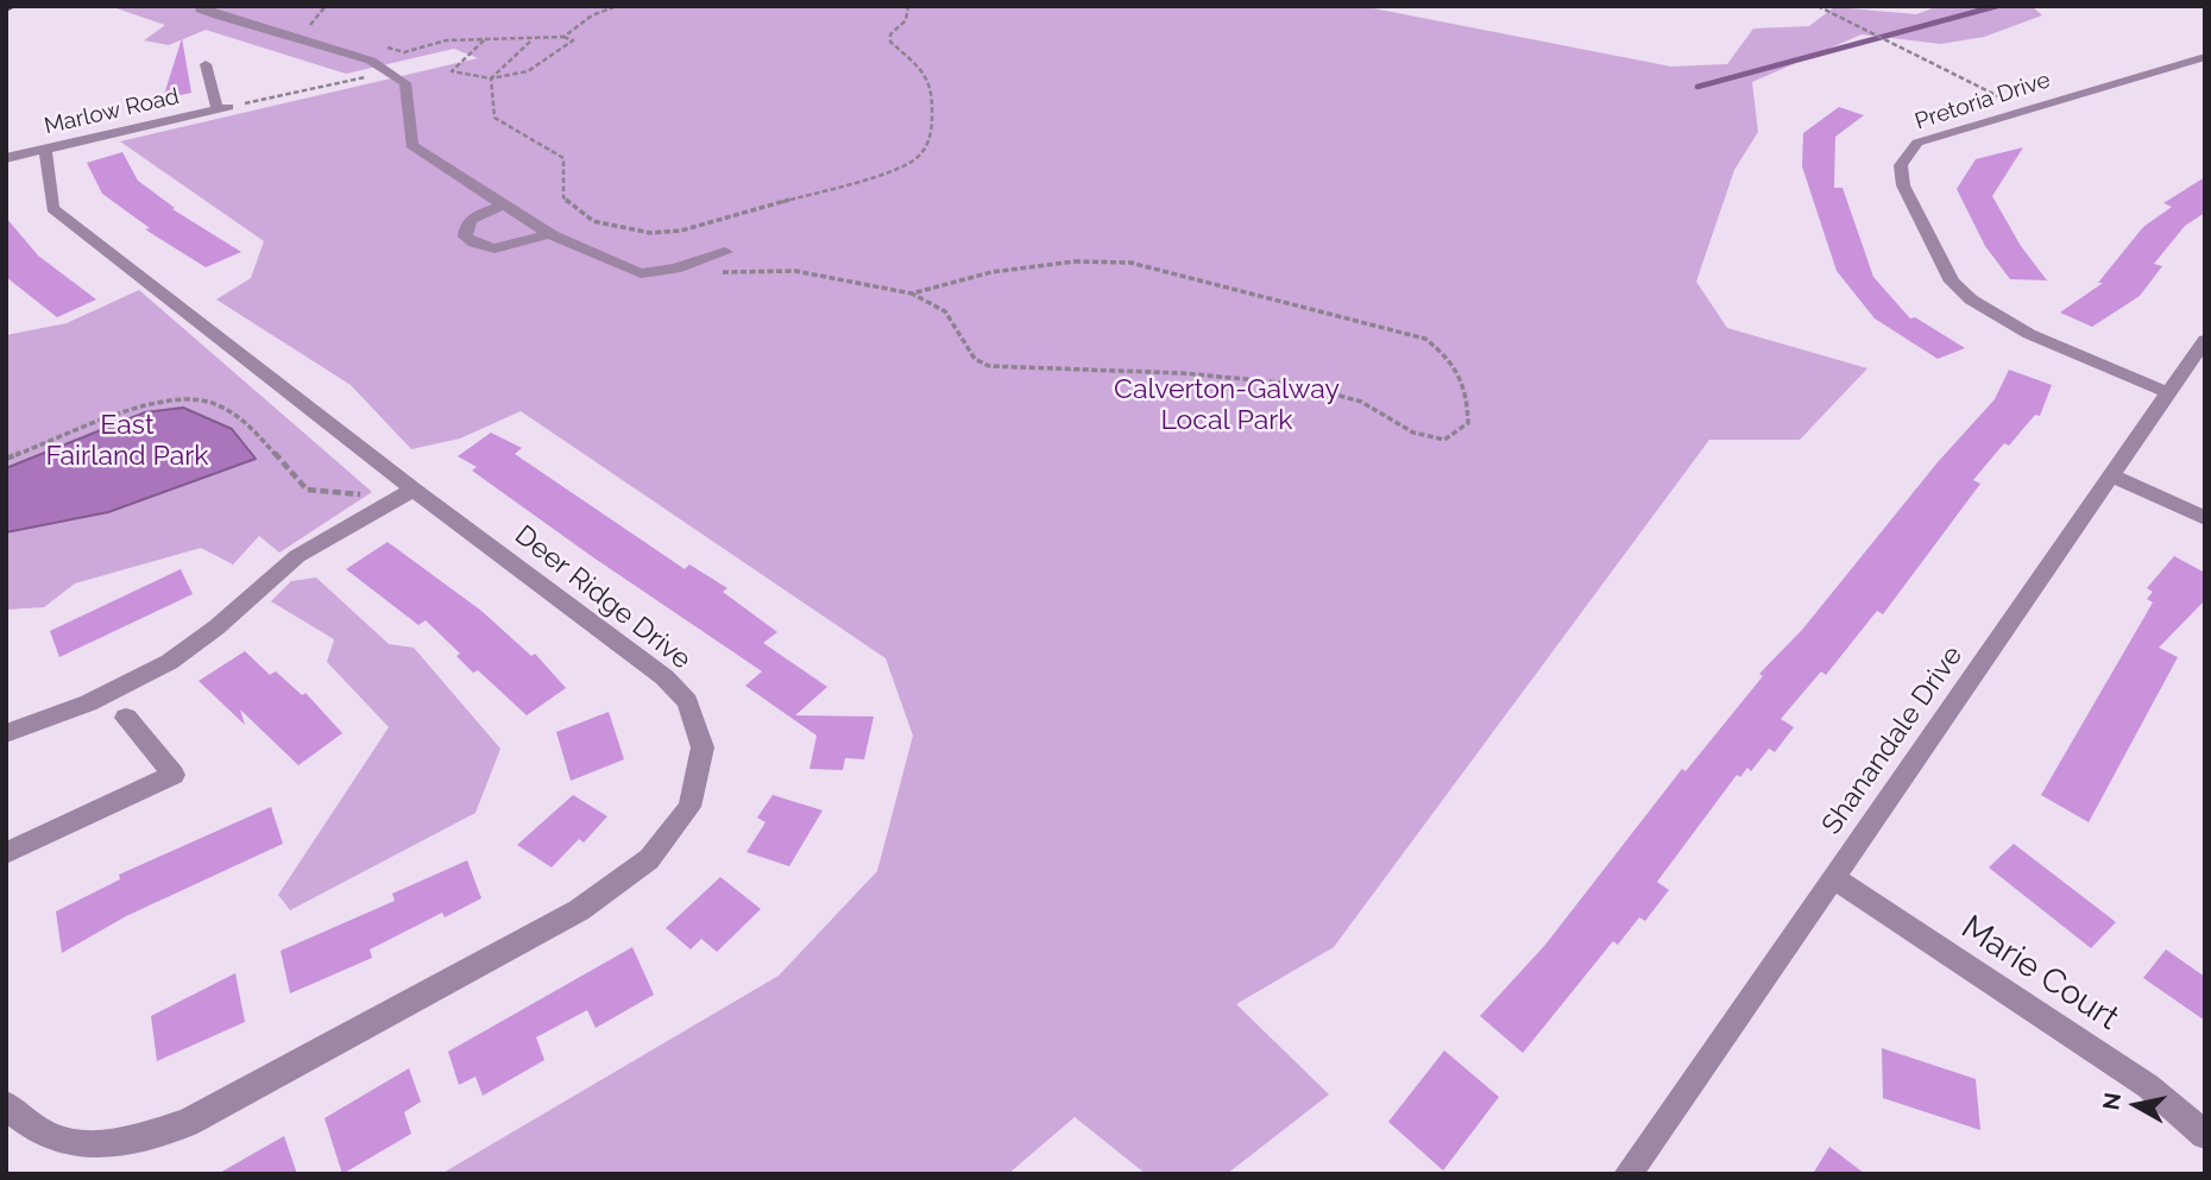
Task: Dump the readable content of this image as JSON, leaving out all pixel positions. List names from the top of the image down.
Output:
{
  "streets": {
    "street": [
      "Pretoria Drive",
      "Marlow Road",
      "Deer Ridge Drive",
      "Shanandale Drive",
      "Marie Court"
    ]
  },
  "crossings": [
    ["Pretoria Drive", "Shanandale Drive"],
    ["Marlow Road", "Deer Ridge Drive"],
    ["Shanandale Drive", "Marie Court"]
  ],
  "parks": ["Calverton-Galway Local Park", "East Fairland Park"],
  "north": "left"
}
